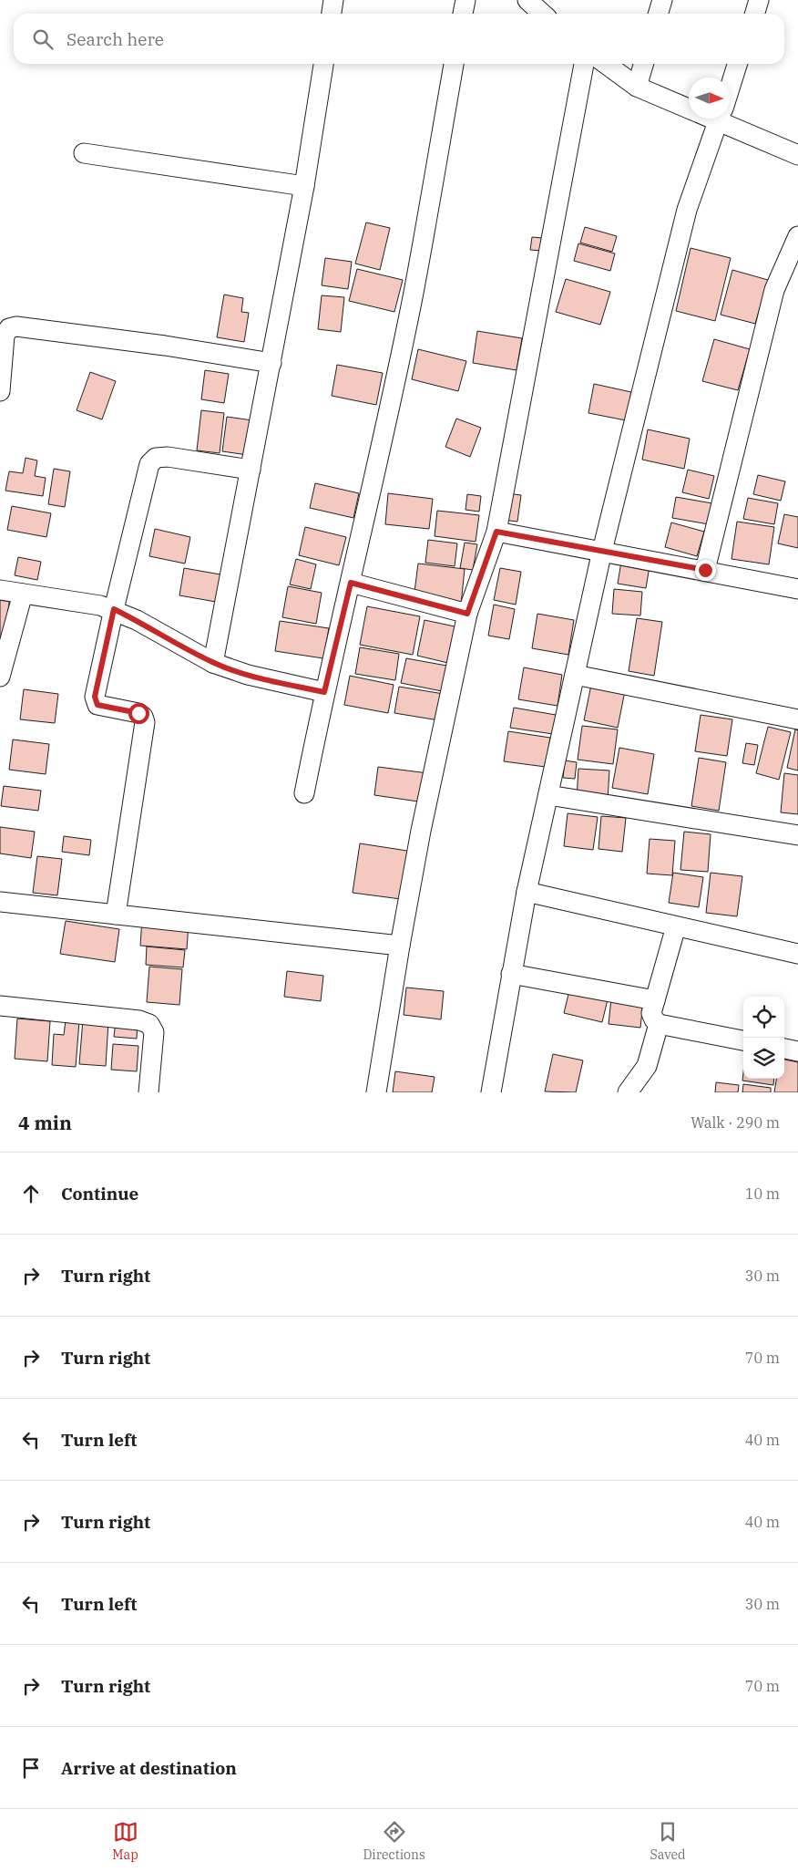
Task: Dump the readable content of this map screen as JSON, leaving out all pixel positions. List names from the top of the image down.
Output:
{
  "north": "right",
  "page": {
    "search": "Search here",
    "heading": ["4 min", "Walk · 290 m"],
    "list": [
      ["Continue", "10 m"],
      ["Turn right", "30 m"],
      ["Turn right", "70 m"],
      ["Turn left", "40 m"],
      ["Turn right", "40 m"],
      ["Turn left", "30 m"],
      ["Turn right", "70 m"],
      "Arrive at destination"
    ],
    "nav": ["Map", "Directions", "Saved"]
  }
}
